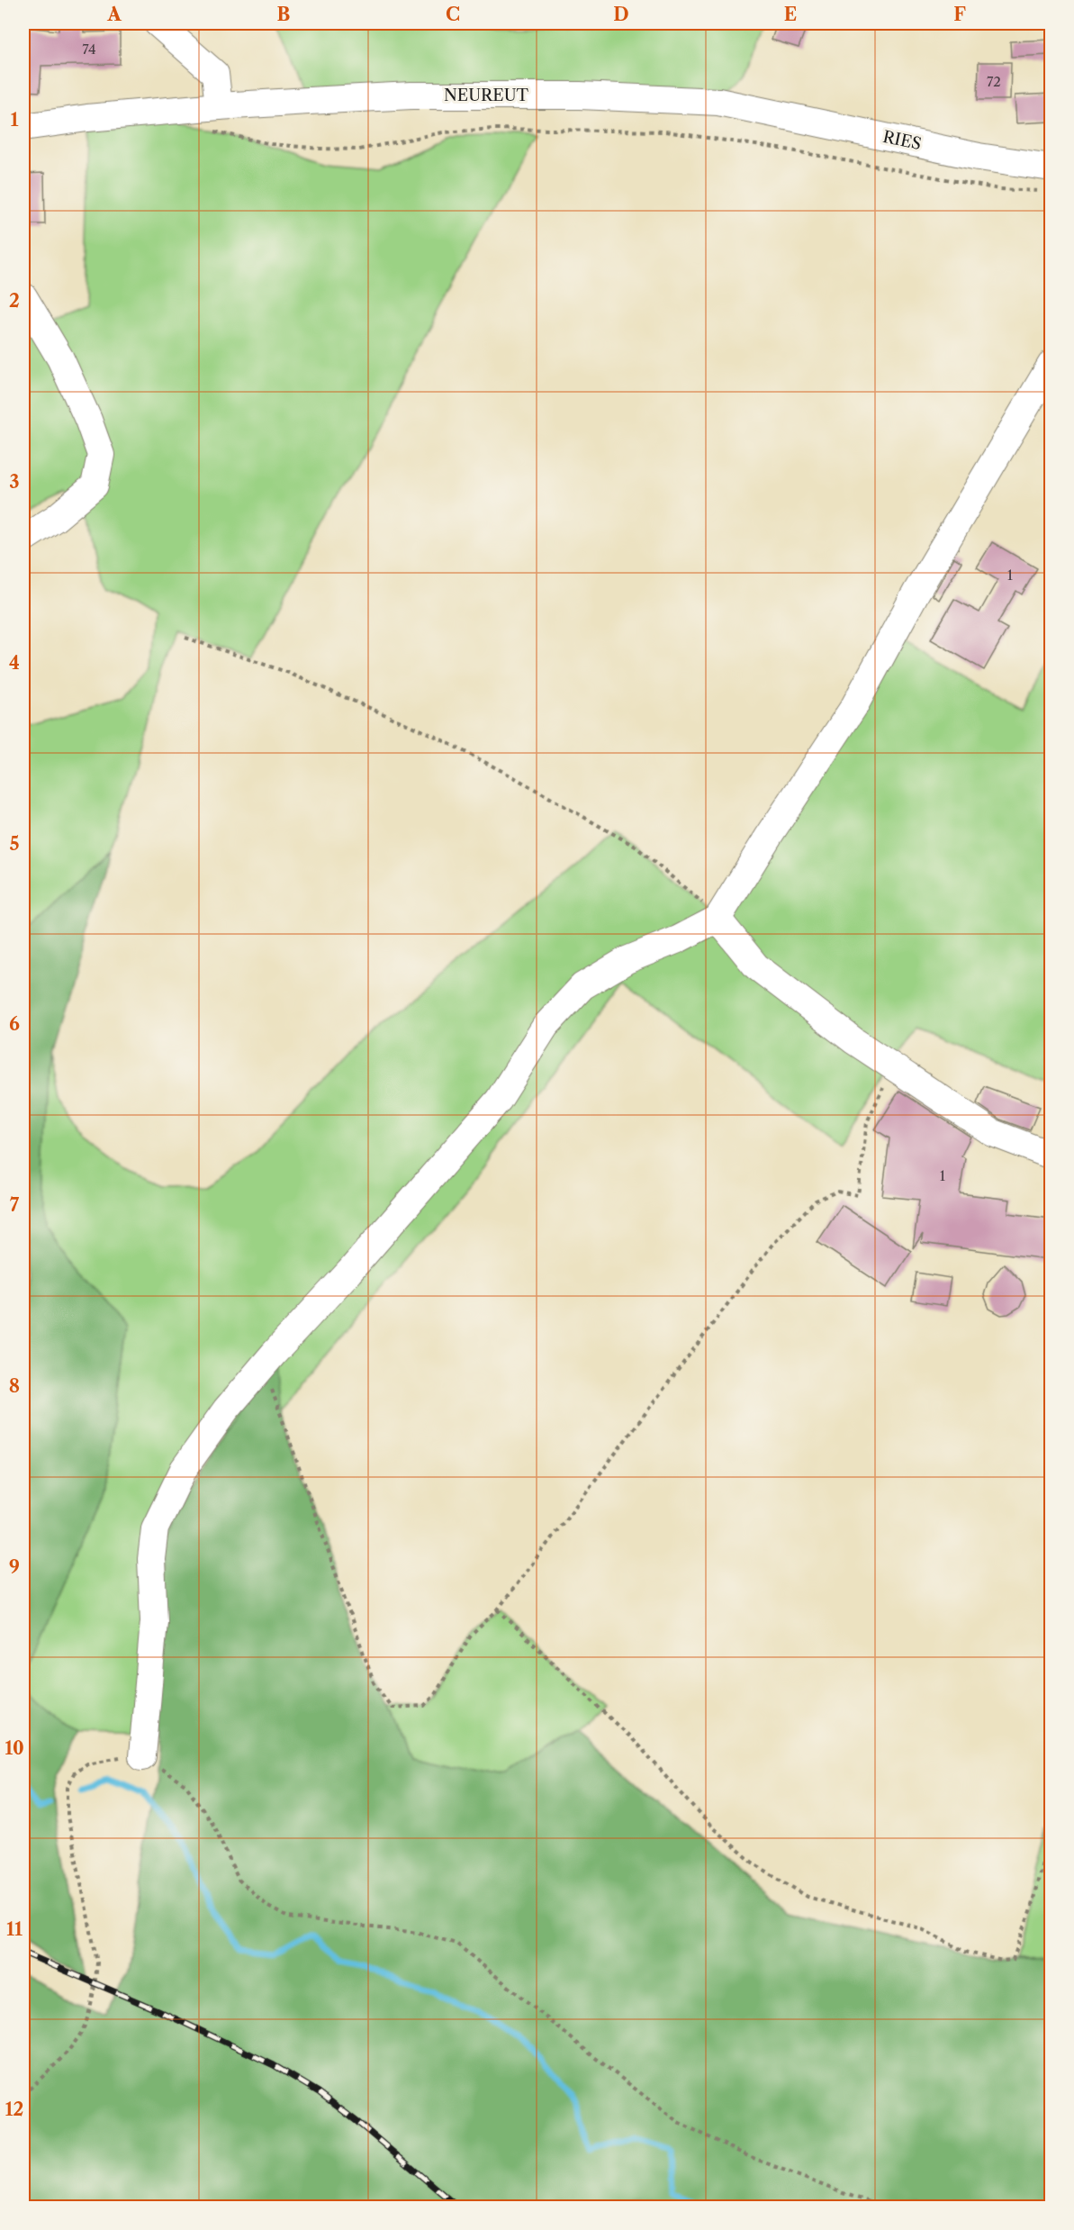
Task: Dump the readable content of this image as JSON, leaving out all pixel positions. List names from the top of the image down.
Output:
{
  "streets": {
    "street": ["NEUREUT", "RIES"]
  },
  "crossings": [
    ["NEUREUT", "RIES"]
  ],
  "house_numbers": [
    "74",
    "72",
    "1",
    "1"
  ],
  "grid": {
    "columns": [
      "A",
      "B",
      "C",
      "D",
      "E",
      "F"
    ],
    "rows": [
      "1",
      "2",
      "3",
      "4",
      "5",
      "6",
      "7",
      "8",
      "9",
      "10",
      "11",
      "12"
    ]
  }
}
